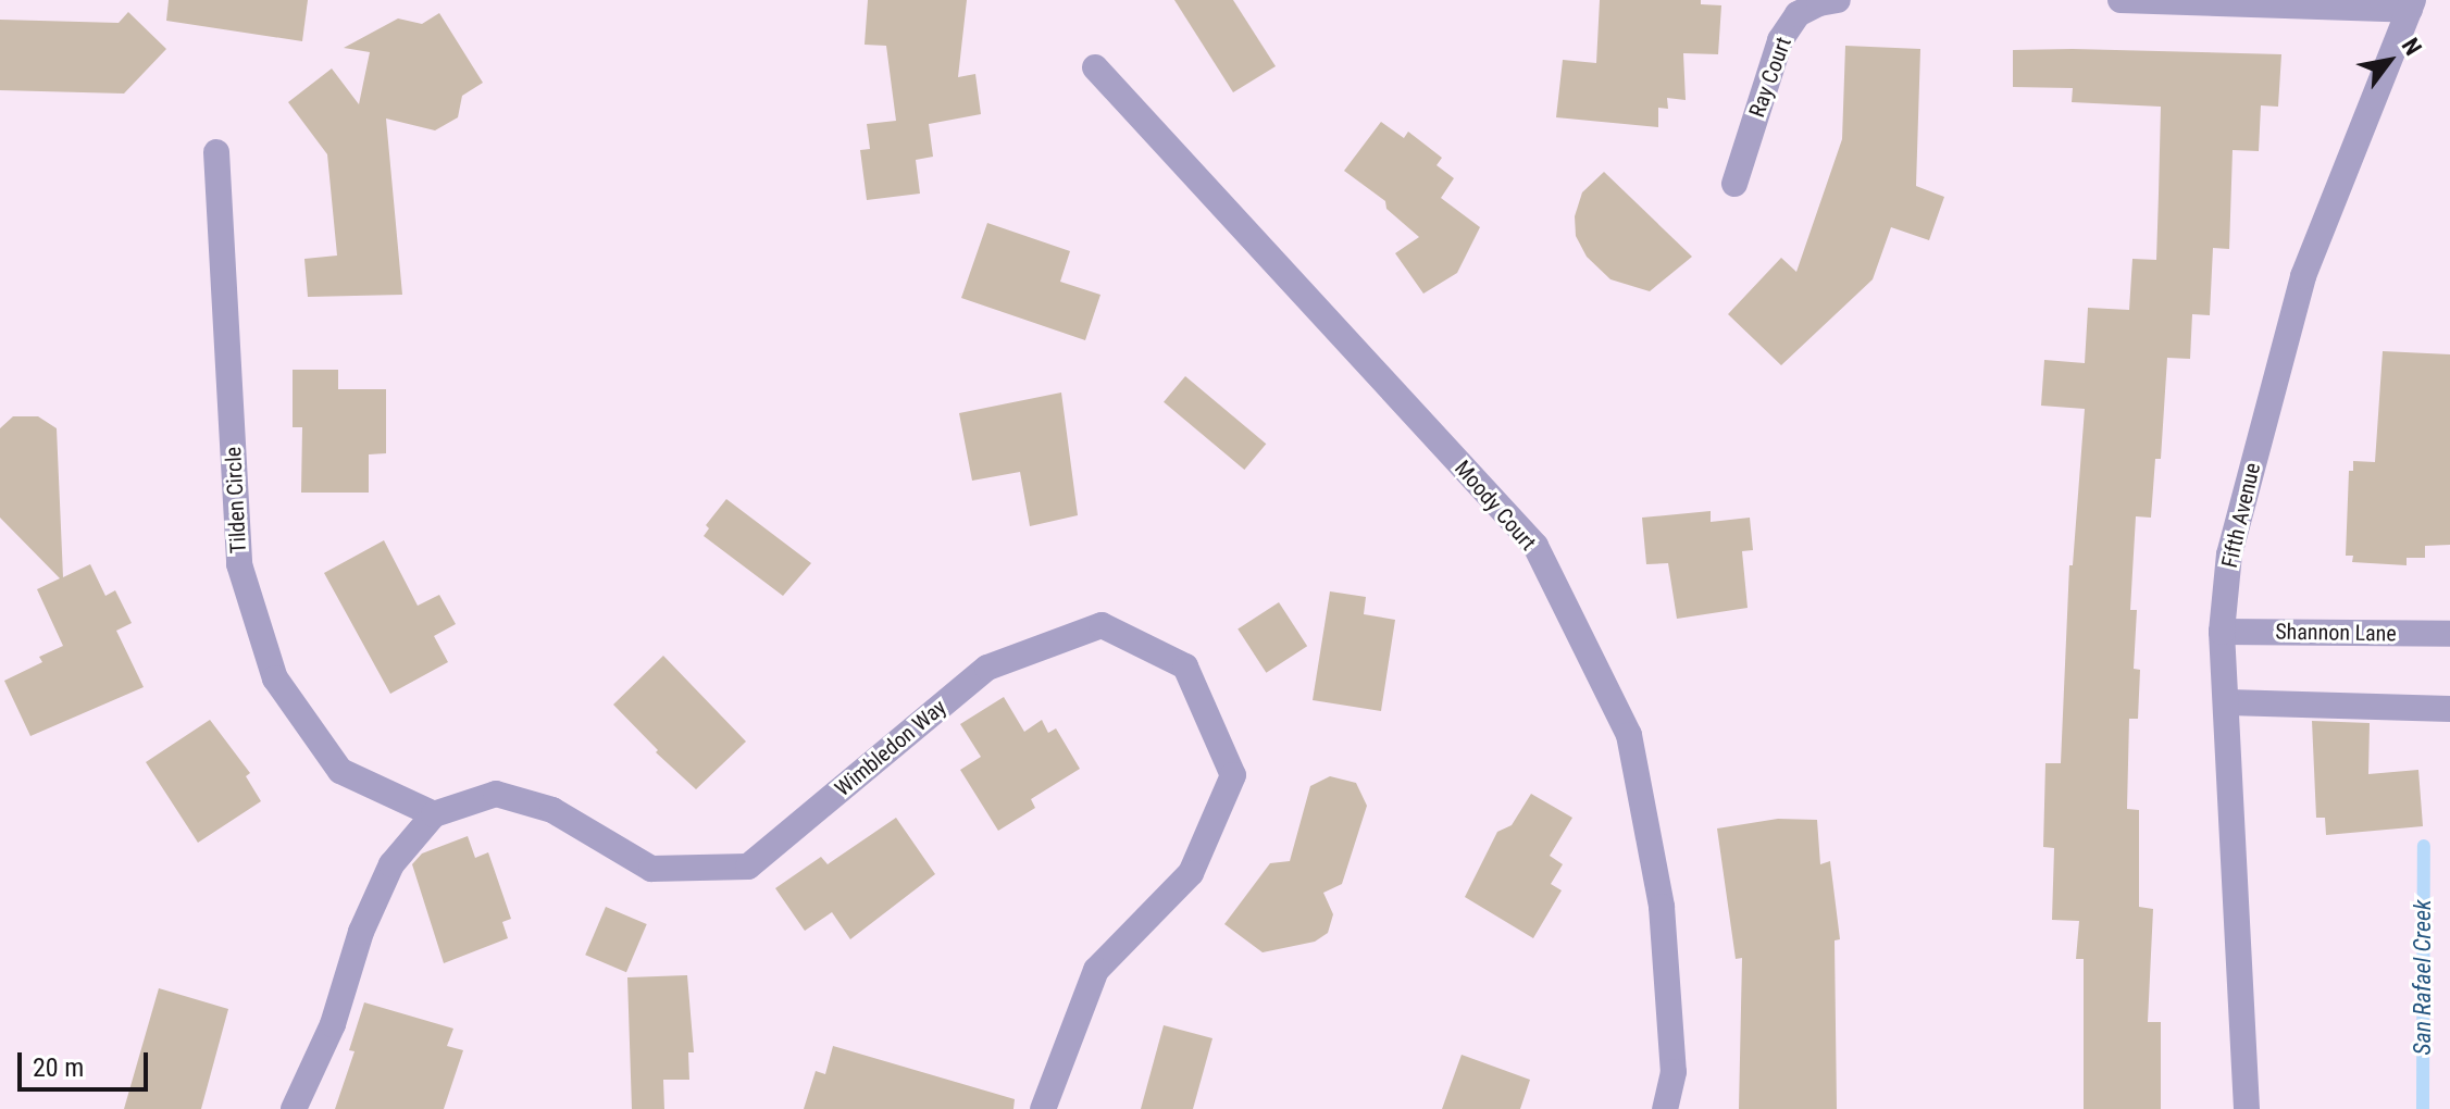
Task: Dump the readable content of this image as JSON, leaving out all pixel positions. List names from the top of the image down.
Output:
{
  "streets": {
    "street": [
      "Ray Court",
      "Tilden Circle",
      "Moody Court",
      "Fifth Avenue",
      "Shannon Lane",
      "Wimbledon Way"
    ]
  },
  "crossings": [
    ["Tilden Circle", "Wimbledon Way"],
    ["Fifth Avenue", "Shannon Lane"]
  ],
  "water": ["San Rafael Creek"],
  "scale_bar": "20 m",
  "north": "top right"
}
